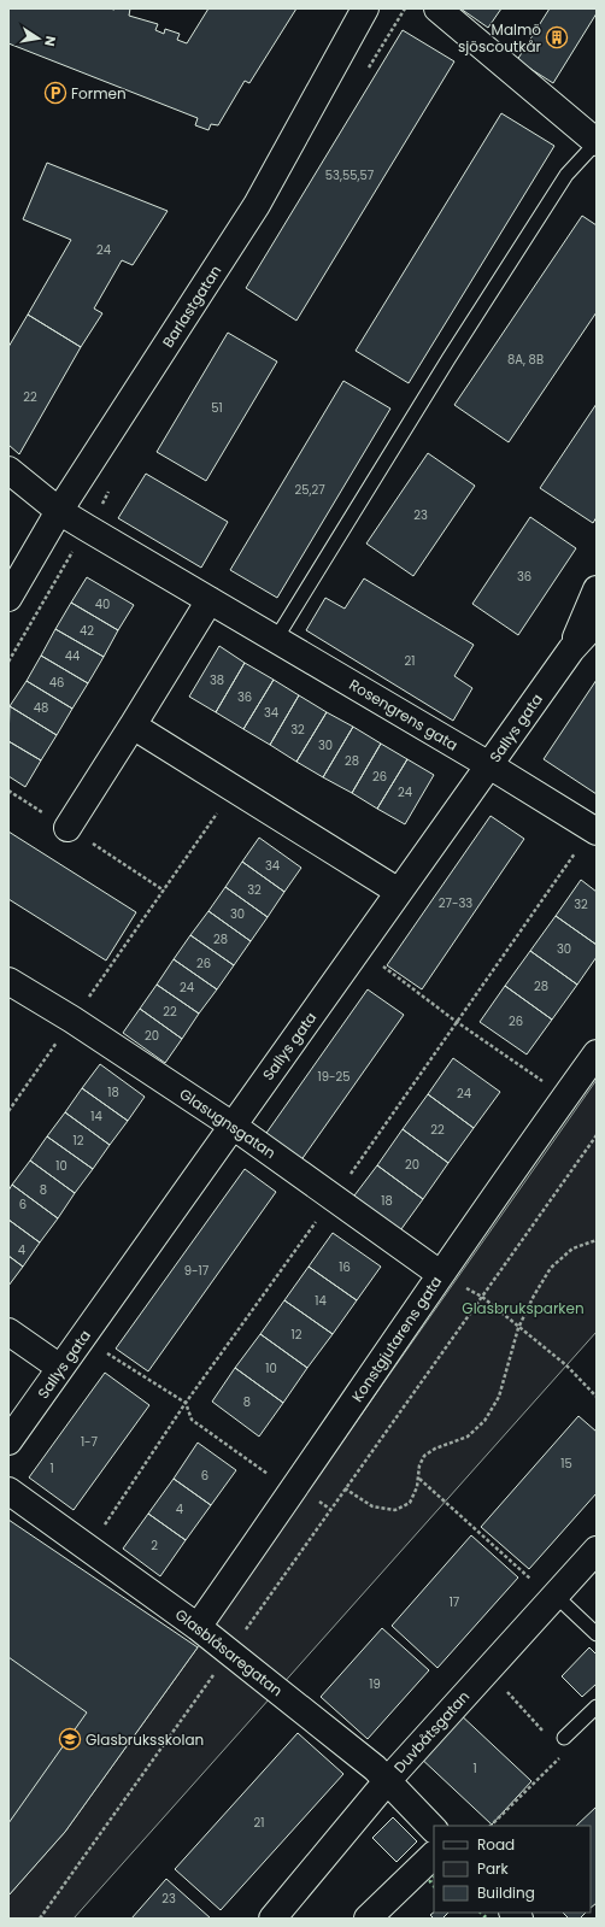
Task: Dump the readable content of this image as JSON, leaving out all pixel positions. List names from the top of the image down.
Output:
{
  "streets": {
    "street": [
      "Barlastgatan",
      "Rosengrens gata",
      "Sallys gata",
      "Glasugnsgatan",
      "Konstgjutarens gata",
      "Glasblåsaregatan",
      "Duvbåtsgatan"
    ]
  },
  "crossings": [
    ["Barlastgatan", "Rosengrens gata"],
    ["Rosengrens gata", "Sallys gata"],
    ["Sallys gata", "Glasugnsgatan"],
    ["Glasugnsgatan", "Konstgjutarens gata"],
    ["Konstgjutarens gata", "Glasblåsaregatan"],
    ["Glasblåsaregatan", "Duvbåtsgatan"]
  ],
  "parks": ["Glasbruksparken"],
  "places": {
    "building": ["Malmö sjöscoutkår"],
    "parking": ["Formen"],
    "school or university": ["Glasbruksskolan"]
  },
  "house_numbers": [
    "53,55,57",
    "24",
    "8A, 8B",
    "22",
    "51",
    "25,27",
    "23",
    "36",
    "40",
    "42",
    "44",
    "21",
    "38",
    "46",
    "36",
    "48",
    "34",
    "32",
    "30",
    "28",
    "26",
    "24",
    "34",
    "32",
    "27-33",
    "32",
    "30",
    "28",
    "30",
    "26",
    "28",
    "24",
    "22",
    "26",
    "20",
    "19-25",
    "18",
    "24",
    "14",
    "22",
    "12",
    "20",
    "10",
    "8",
    "18",
    "6",
    "4",
    "16",
    "9-17",
    "14",
    "12",
    "10",
    "8",
    "1-7",
    "15",
    "1",
    "6",
    "4",
    "2",
    "17",
    "19",
    "1",
    "21",
    "23"
  ],
  "legend": ["Road", "Park", "Building"],
  "north": "right"
}
